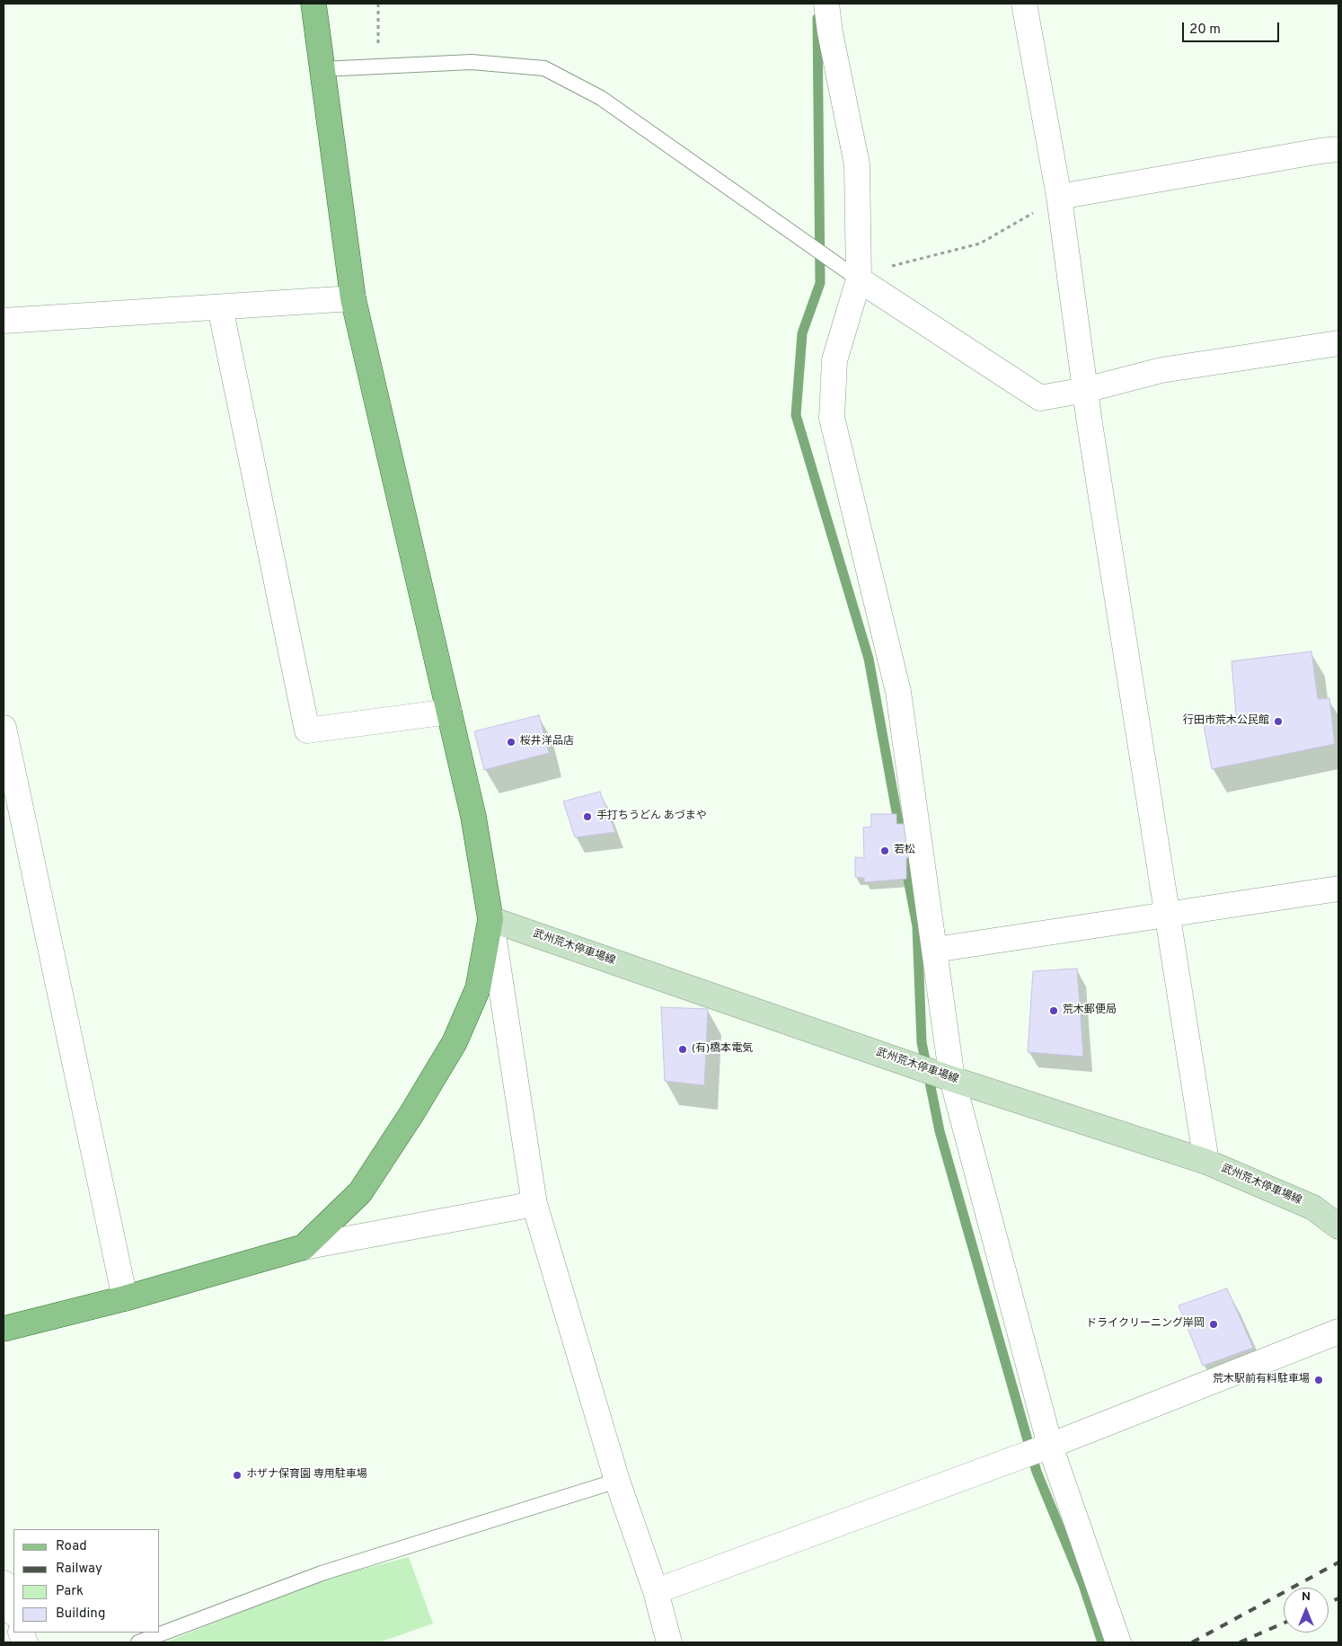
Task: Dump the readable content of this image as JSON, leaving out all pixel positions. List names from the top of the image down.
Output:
{
  "streets": {
    "main road": ["武州荒木停車場線"]
  },
  "places": [
    "行田市荒木公民館",
    "桜井洋品店",
    "手打ちうどん あづまや",
    "若松",
    "荒木郵便局",
    "(有)橋本電気",
    "ドライクリーニング岸岡",
    "荒木駅前有料駐車場",
    "ホザナ保育園 専用駐車場"
  ],
  "legend": [
    "Road",
    "Railway",
    "Park",
    "Building"
  ],
  "scale_bar": "20 m",
  "north": "top"
}
